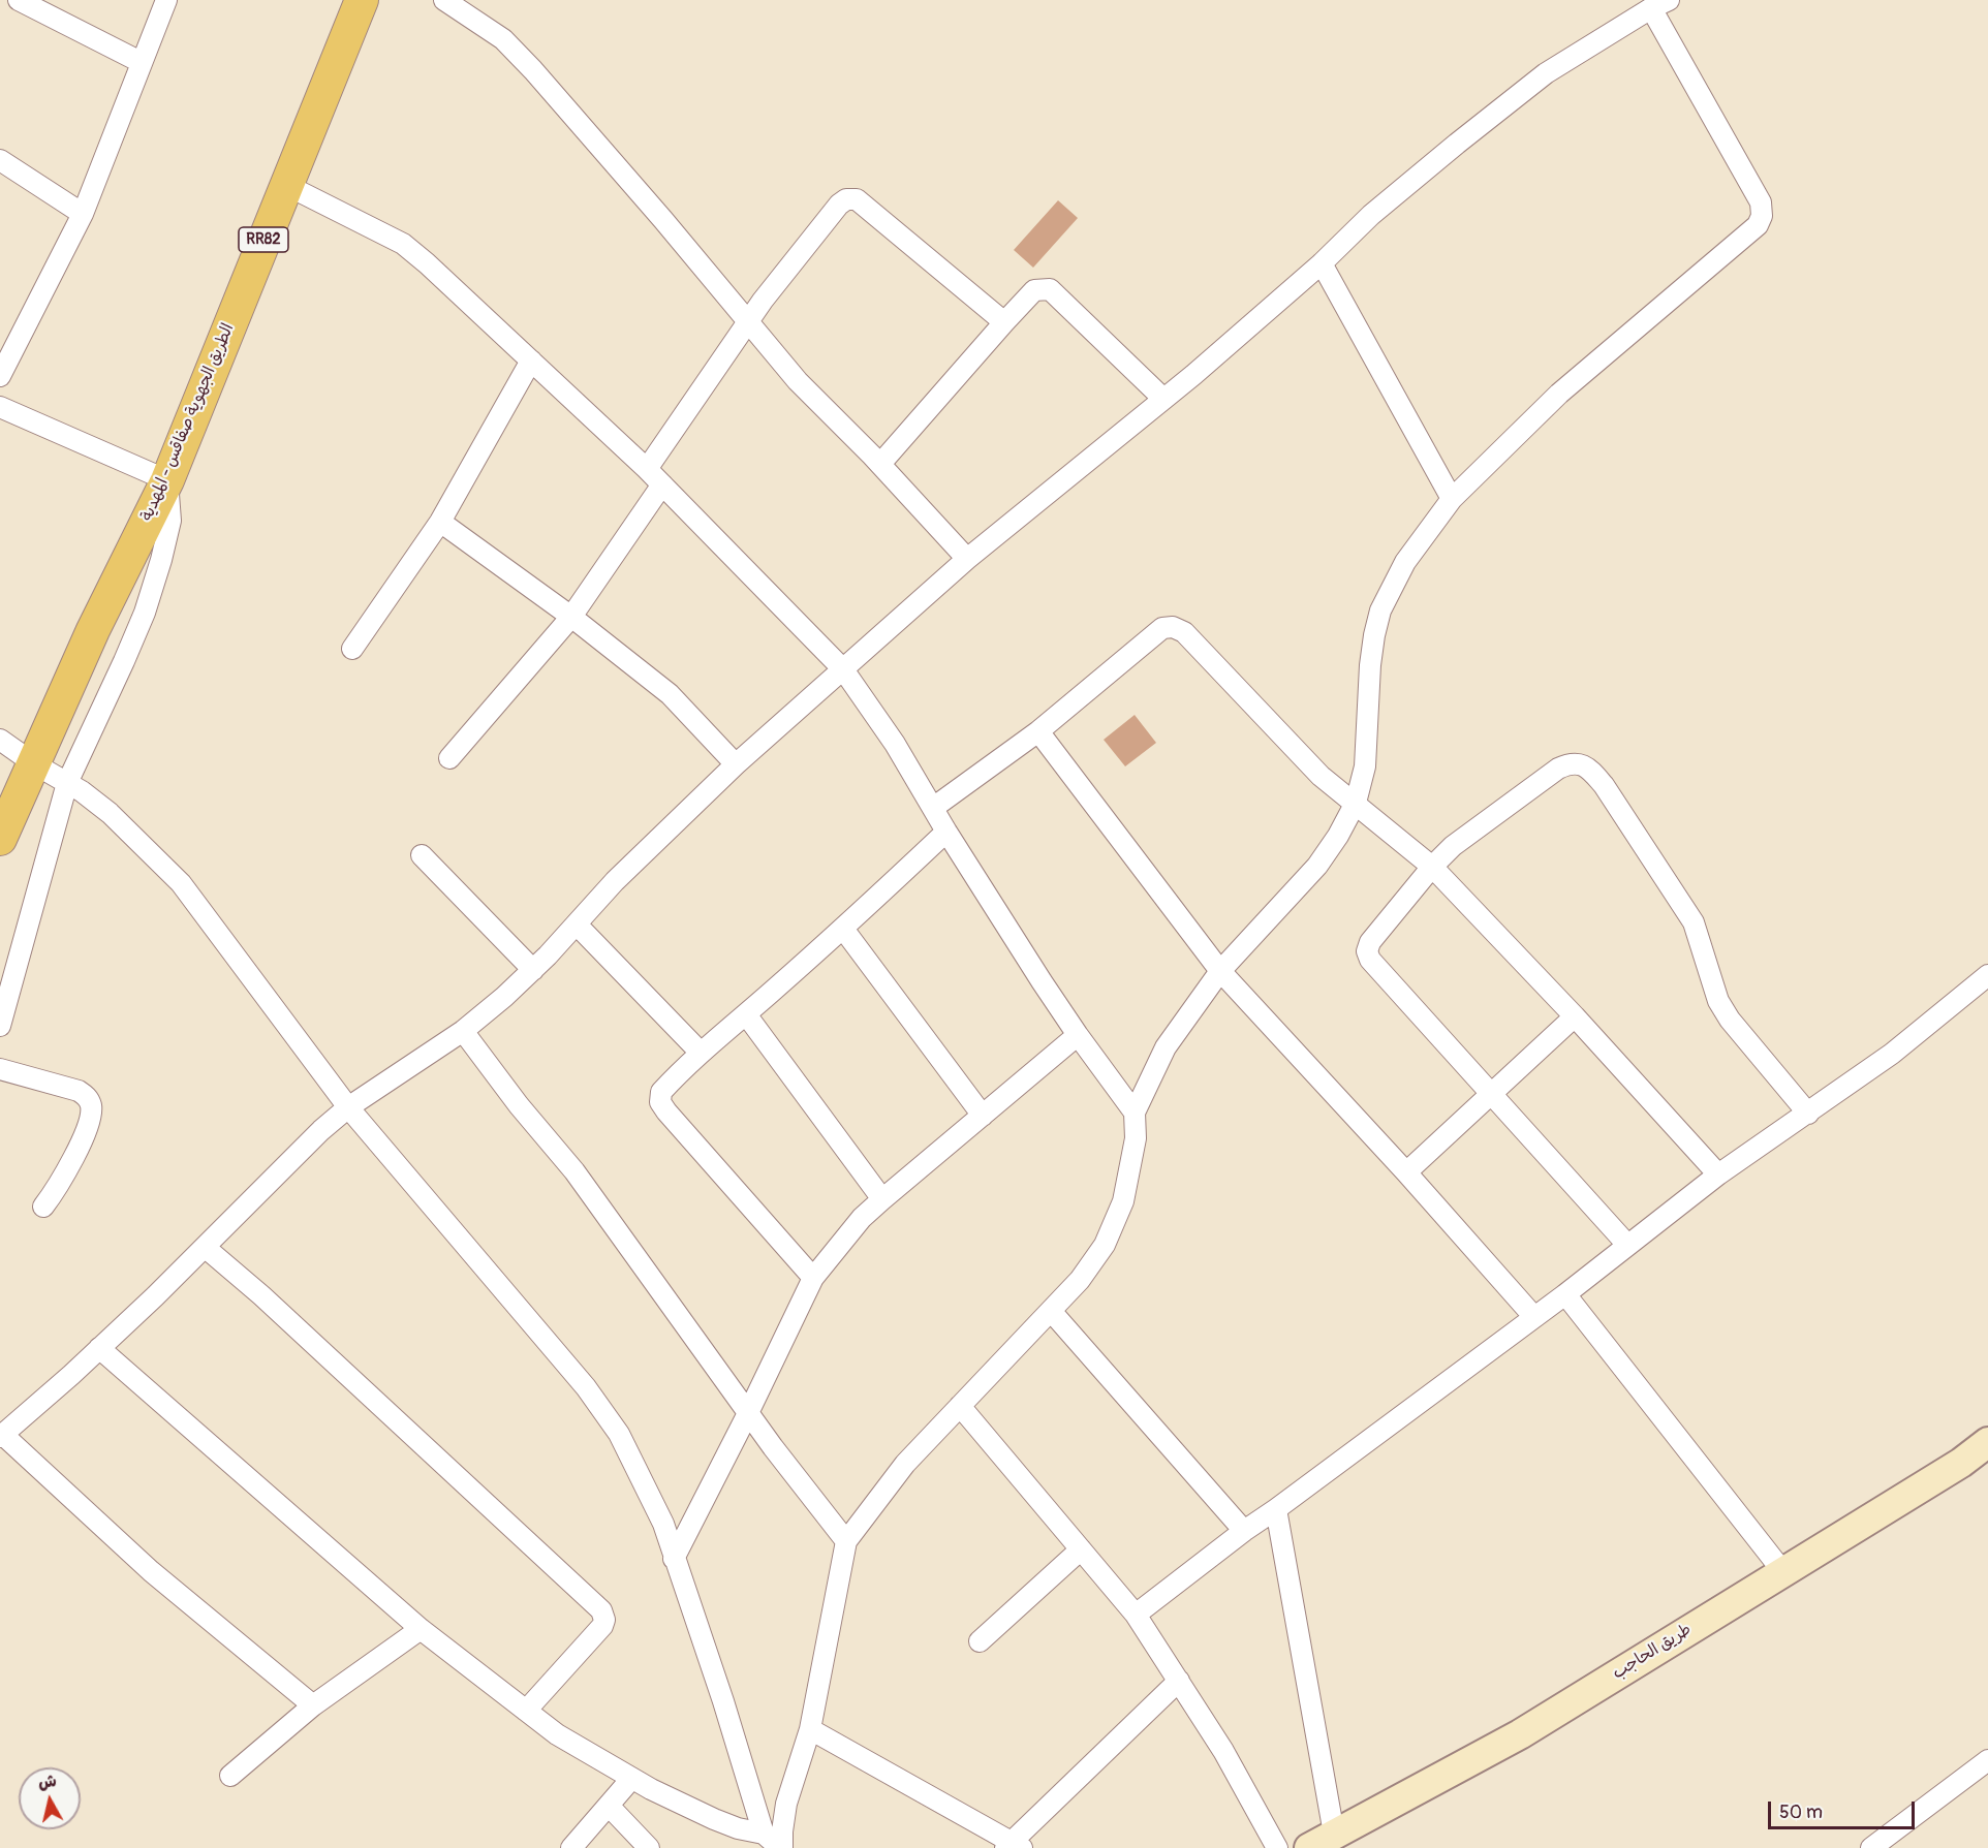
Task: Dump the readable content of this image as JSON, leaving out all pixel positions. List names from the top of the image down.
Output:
{
  "streets": {
    "main road": ["RR82", "الطريق الجهوية صفاقس - المهدية"],
    "street": ["طريق الحاجب"]
  },
  "scale_bar": "50 m",
  "north": "top"
}
